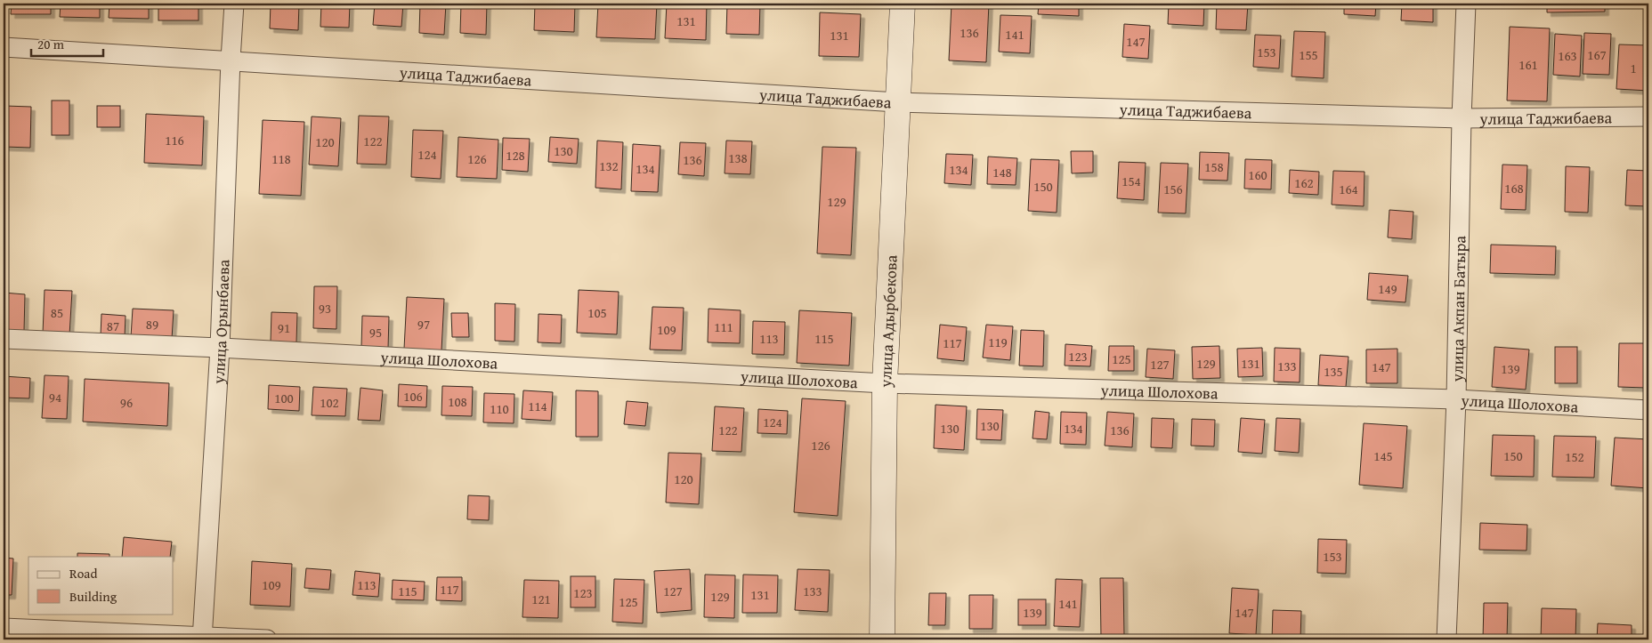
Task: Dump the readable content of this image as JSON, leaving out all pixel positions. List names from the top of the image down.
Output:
{
  "streets": {
    "main road": ["улица Адырбекова"],
    "street": [
      "улица Таджибаева",
      "улица Акпан Батыра",
      "улица Орынбаева",
      "улица Шолохова"
    ]
  },
  "crossings": [
    ["улица Таджибаева", "улица Акпан Батыра"],
    ["улица Таджибаева", "улица Адырбекова"],
    ["улица Таджибаева", "улица Орынбаева"],
    ["улица Акпан Батыра", "улица Шолохова"],
    ["улица Адырбекова", "улица Шолохова"],
    ["улица Орынбаева", "улица Шолохова"]
  ],
  "house_numbers": [
    "131",
    "136",
    "141",
    "131",
    "147",
    "153",
    "155",
    "167",
    "163",
    "161",
    "1",
    "116",
    "122",
    "120",
    "130",
    "124",
    "128",
    "138",
    "118",
    "126",
    "136",
    "132",
    "158",
    "134",
    "134",
    "148",
    "160",
    "154",
    "162",
    "150",
    "168",
    "156",
    "164",
    "129",
    "149",
    "93",
    "85",
    "105",
    "89",
    "97",
    "87",
    "111",
    "91",
    "109",
    "95",
    "113",
    "115",
    "119",
    "117",
    "123",
    "125",
    "129",
    "131",
    "127",
    "133",
    "147",
    "139",
    "135",
    "106",
    "94",
    "100",
    "108",
    "96",
    "102",
    "114",
    "110",
    "124",
    "130",
    "130",
    "134",
    "122",
    "136",
    "126",
    "145",
    "150",
    "152",
    "120",
    "153",
    "109",
    "113",
    "117",
    "115",
    "127",
    "133",
    "123",
    "131",
    "129",
    "121",
    "125",
    "141",
    "139",
    "147"
  ],
  "legend": ["Road", "Building"],
  "scale_bar": "20 m"
}
